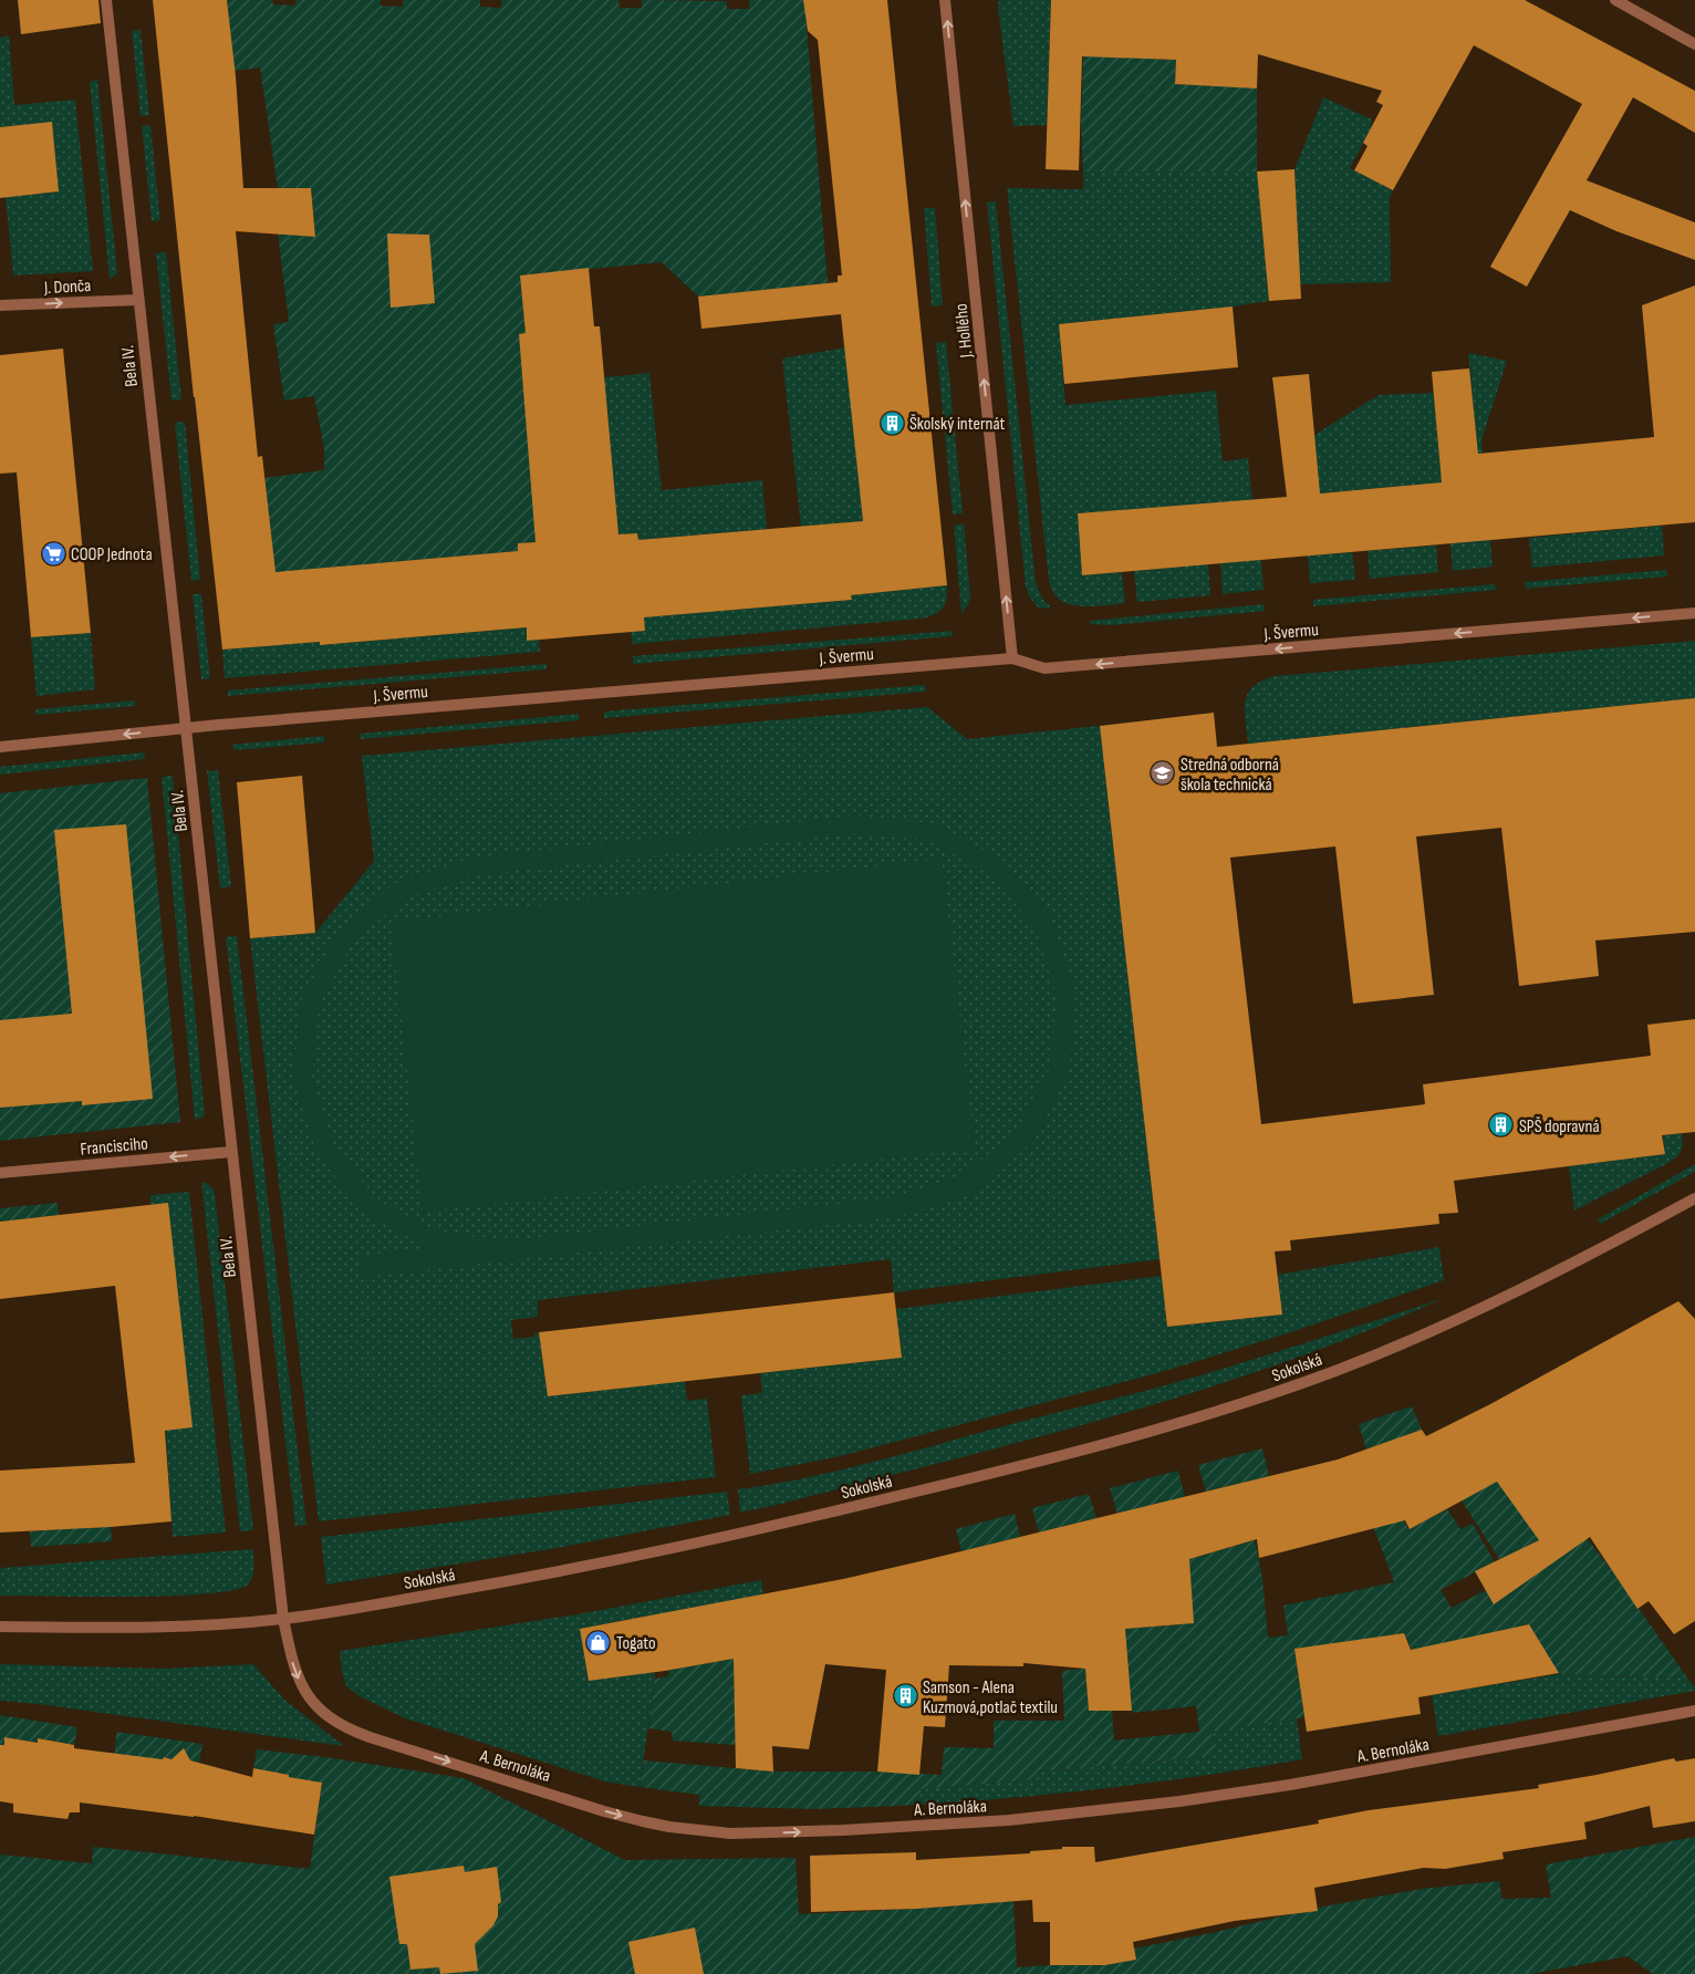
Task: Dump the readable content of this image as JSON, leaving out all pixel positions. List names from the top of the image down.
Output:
{
  "streets": {
    "street": [
      "J. Donča",
      "J. Hollého",
      "Bela IV.",
      "J. Švermu",
      "Francisciho",
      "Sokolská",
      "A. Bernoláka"
    ]
  },
  "crossings": [
    ["J. Donča", "Bela IV."],
    ["J. Hollého", "J. Švermu"],
    ["Bela IV.", "J. Švermu"],
    ["Bela IV.", "Francisciho"],
    ["Bela IV.", "Sokolská"],
    ["Bela IV.", "A. Bernoláka"],
    ["Sokolská", "A. Bernoláka"]
  ],
  "one_way": [
    "J. Donča",
    "J. Hollého",
    "J. Švermu",
    "Francisciho",
    "A. Bernoláka"
  ],
  "places": {
    "building": ["Školský internát", "SPŠ dopravná", "Samson - Alena Kuzmová,potlač textilu"],
    "supermarket": ["COOP Jednota"],
    "school or university": ["Stredná odborná škola technická"],
    "shop": ["Togato"]
  }
}
